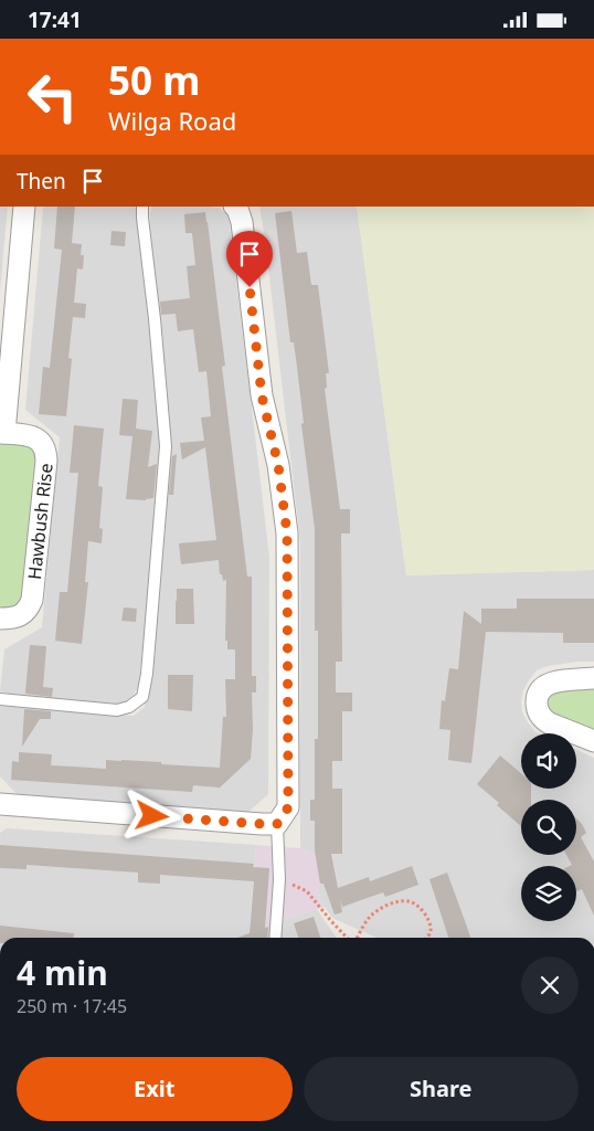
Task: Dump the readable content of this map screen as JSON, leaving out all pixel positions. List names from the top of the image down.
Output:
{
  "streets": {
    "street": ["Hawbush Rise"]
  },
  "page": {
    "status": "17:41",
    "turn": ["50 m", "Wilga Road"],
    "then": "Then",
    "heading": ["4 min", "250 m · 17:45"],
    "buttons": ["Exit", "Share"]
  }
}
